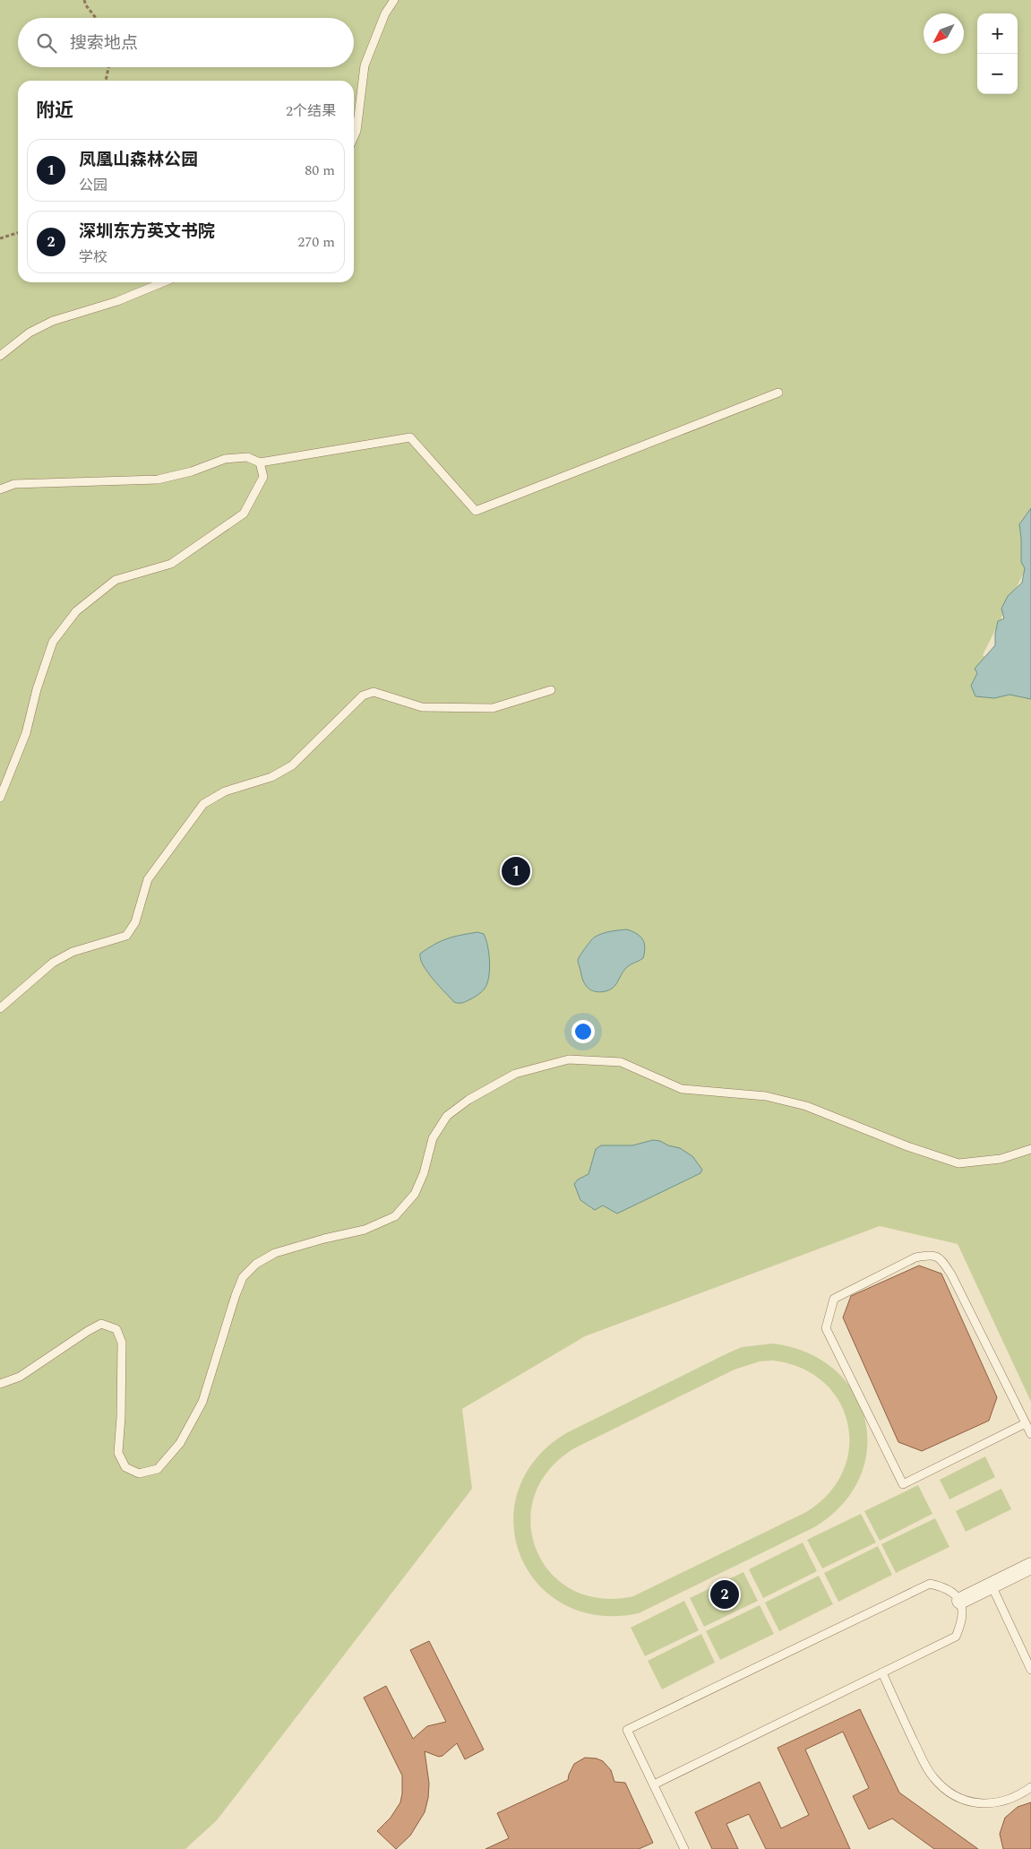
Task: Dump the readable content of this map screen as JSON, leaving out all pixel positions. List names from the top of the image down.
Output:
{
  "north": "bottom left",
  "page": {
    "map_buttons": ["+", "−"],
    "search": "搜索地点",
    "heading": ["附近", "2个结果"],
    "list": [
      {
        "mark": "1",
        "name": "凤凰山森林公园",
        "note": "公园",
        "value": "80 m"
      },
      {
        "mark": "2",
        "name": "深圳东方英文书院",
        "note": "学校",
        "value": "270 m"
      }
    ],
    "pins": ["1", "2"]
  }
}
